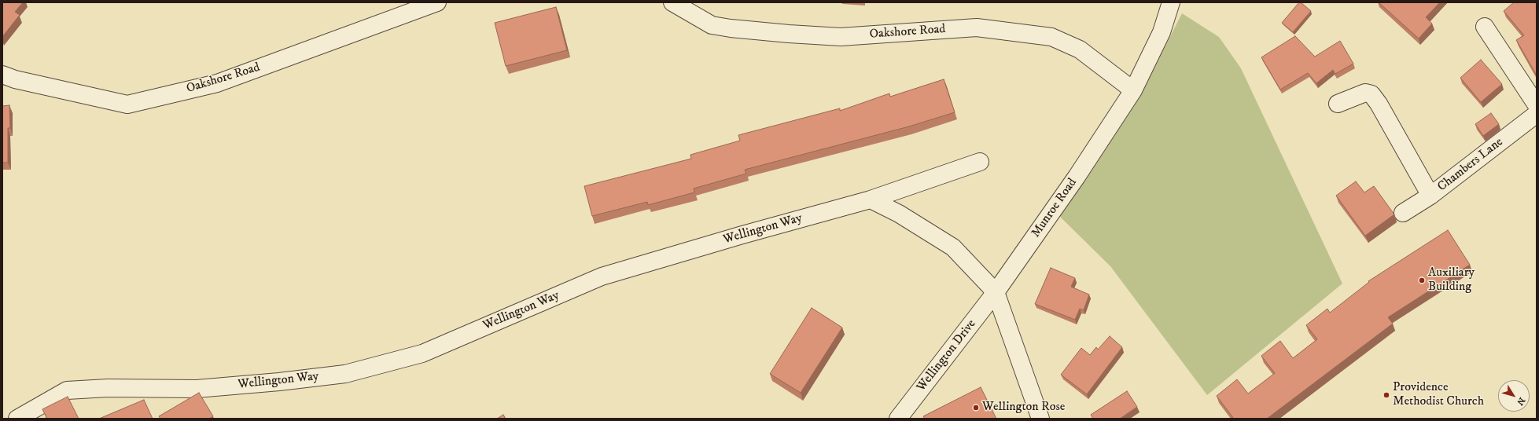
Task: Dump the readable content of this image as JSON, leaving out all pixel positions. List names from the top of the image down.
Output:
{
  "streets": {
    "street": [
      "Oakshore Road",
      "Chambers Lane",
      "Munroe Road",
      "Wellington Way",
      "Wellington Drive"
    ]
  },
  "crossings": [
    ["Oakshore Road", "Munroe Road"],
    ["Munroe Road", "Wellington Drive"]
  ],
  "places": ["Auxiliary Building", "Providence Methodist Church", "Wellington Rose"],
  "north": "bottom right"
}
